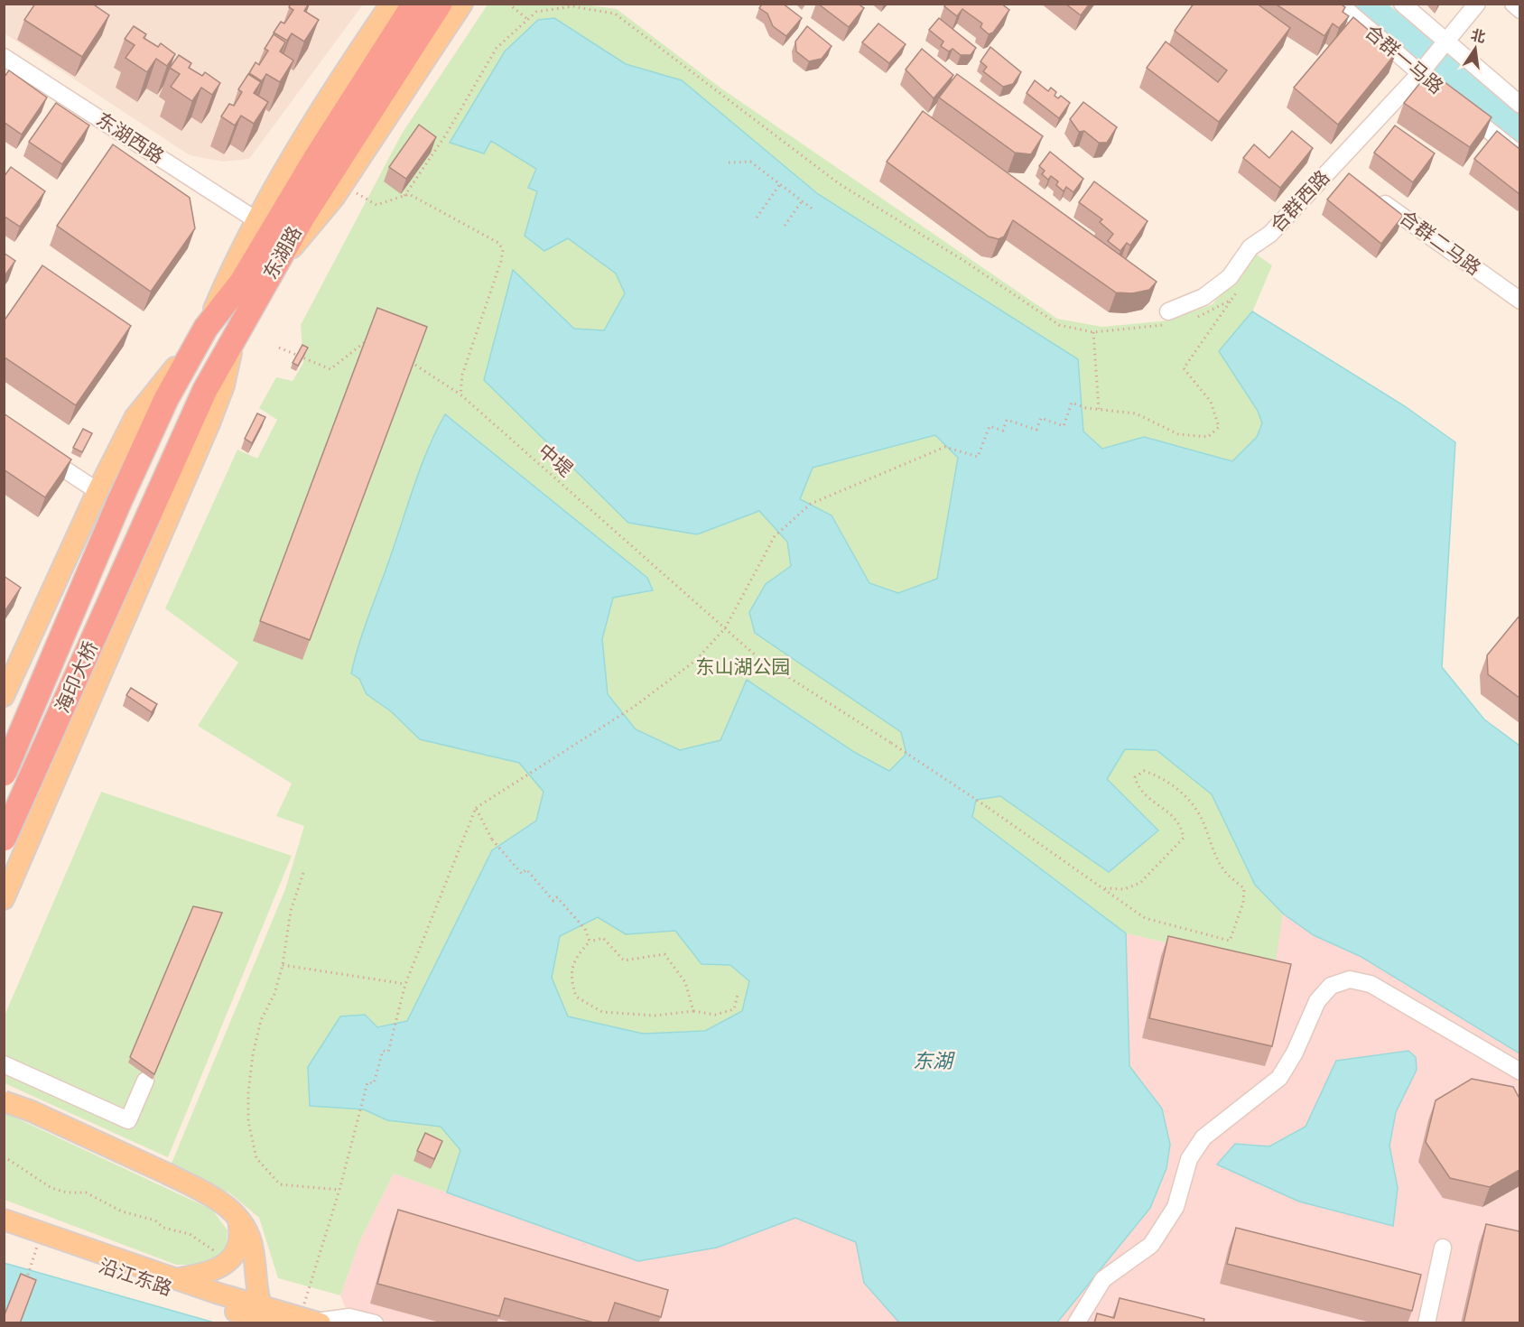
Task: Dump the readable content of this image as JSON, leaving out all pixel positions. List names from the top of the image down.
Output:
{
  "streets": {
    "highway": ["东湖路", "海印大桥"],
    "main road": ["沿江东路"],
    "street": [
      "合群一马路",
      "东湖西路",
      "合群西路",
      "合群二马路"
    ],
    "path": ["中堤"]
  },
  "crossings": [
    ["合群一马路", "合群西路"],
    ["东湖路", "海印大桥"]
  ],
  "water": ["东湖"],
  "parks": ["东山湖公园"],
  "north": "top"
}
